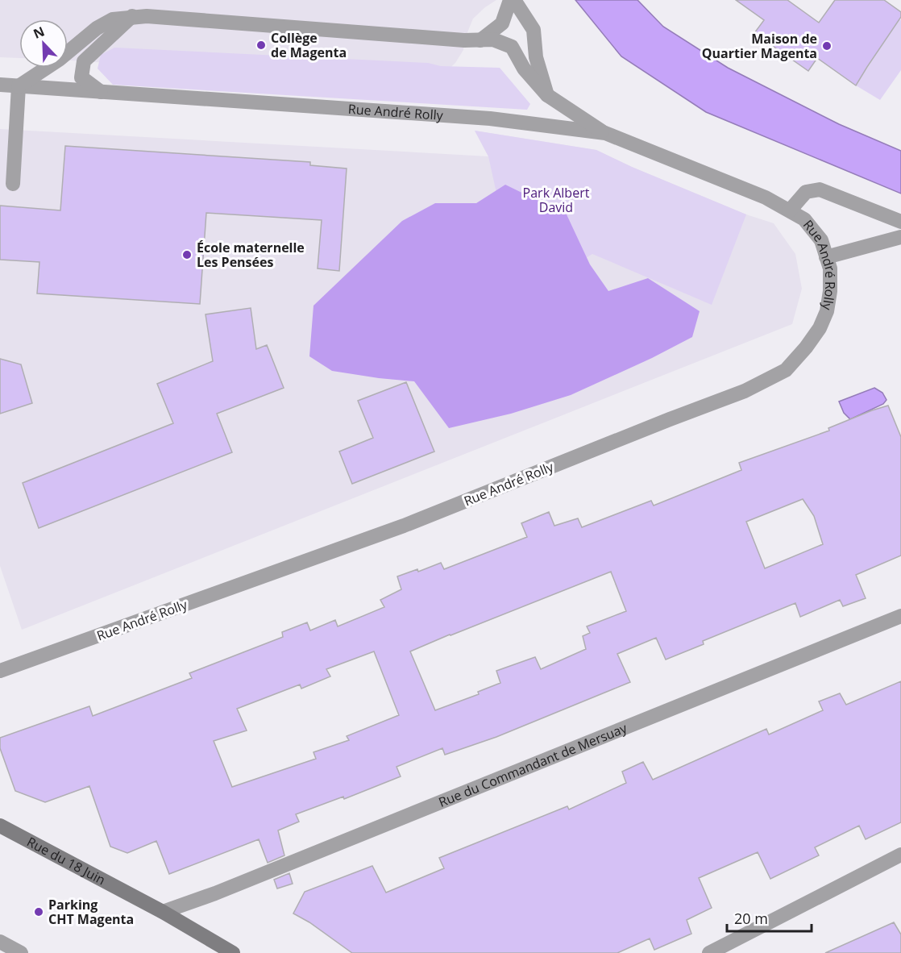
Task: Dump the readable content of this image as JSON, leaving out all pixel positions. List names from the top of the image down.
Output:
{
  "streets": {
    "main road": ["Rue du 18 Juin"],
    "street": ["Rue André Rolly", "Rue du Commandant de Mersuay"]
  },
  "crossings": [
    ["Rue du Commandant de Mersuay", "Rue du 18 Juin"]
  ],
  "parks": ["Park Albert David"],
  "places": [
    "Collège de Magenta",
    "Maison de Quartier Magenta",
    "École maternelle Les Pensées",
    "Parking CHT Magenta"
  ],
  "scale_bar": "20 m",
  "north": "top left"
}
